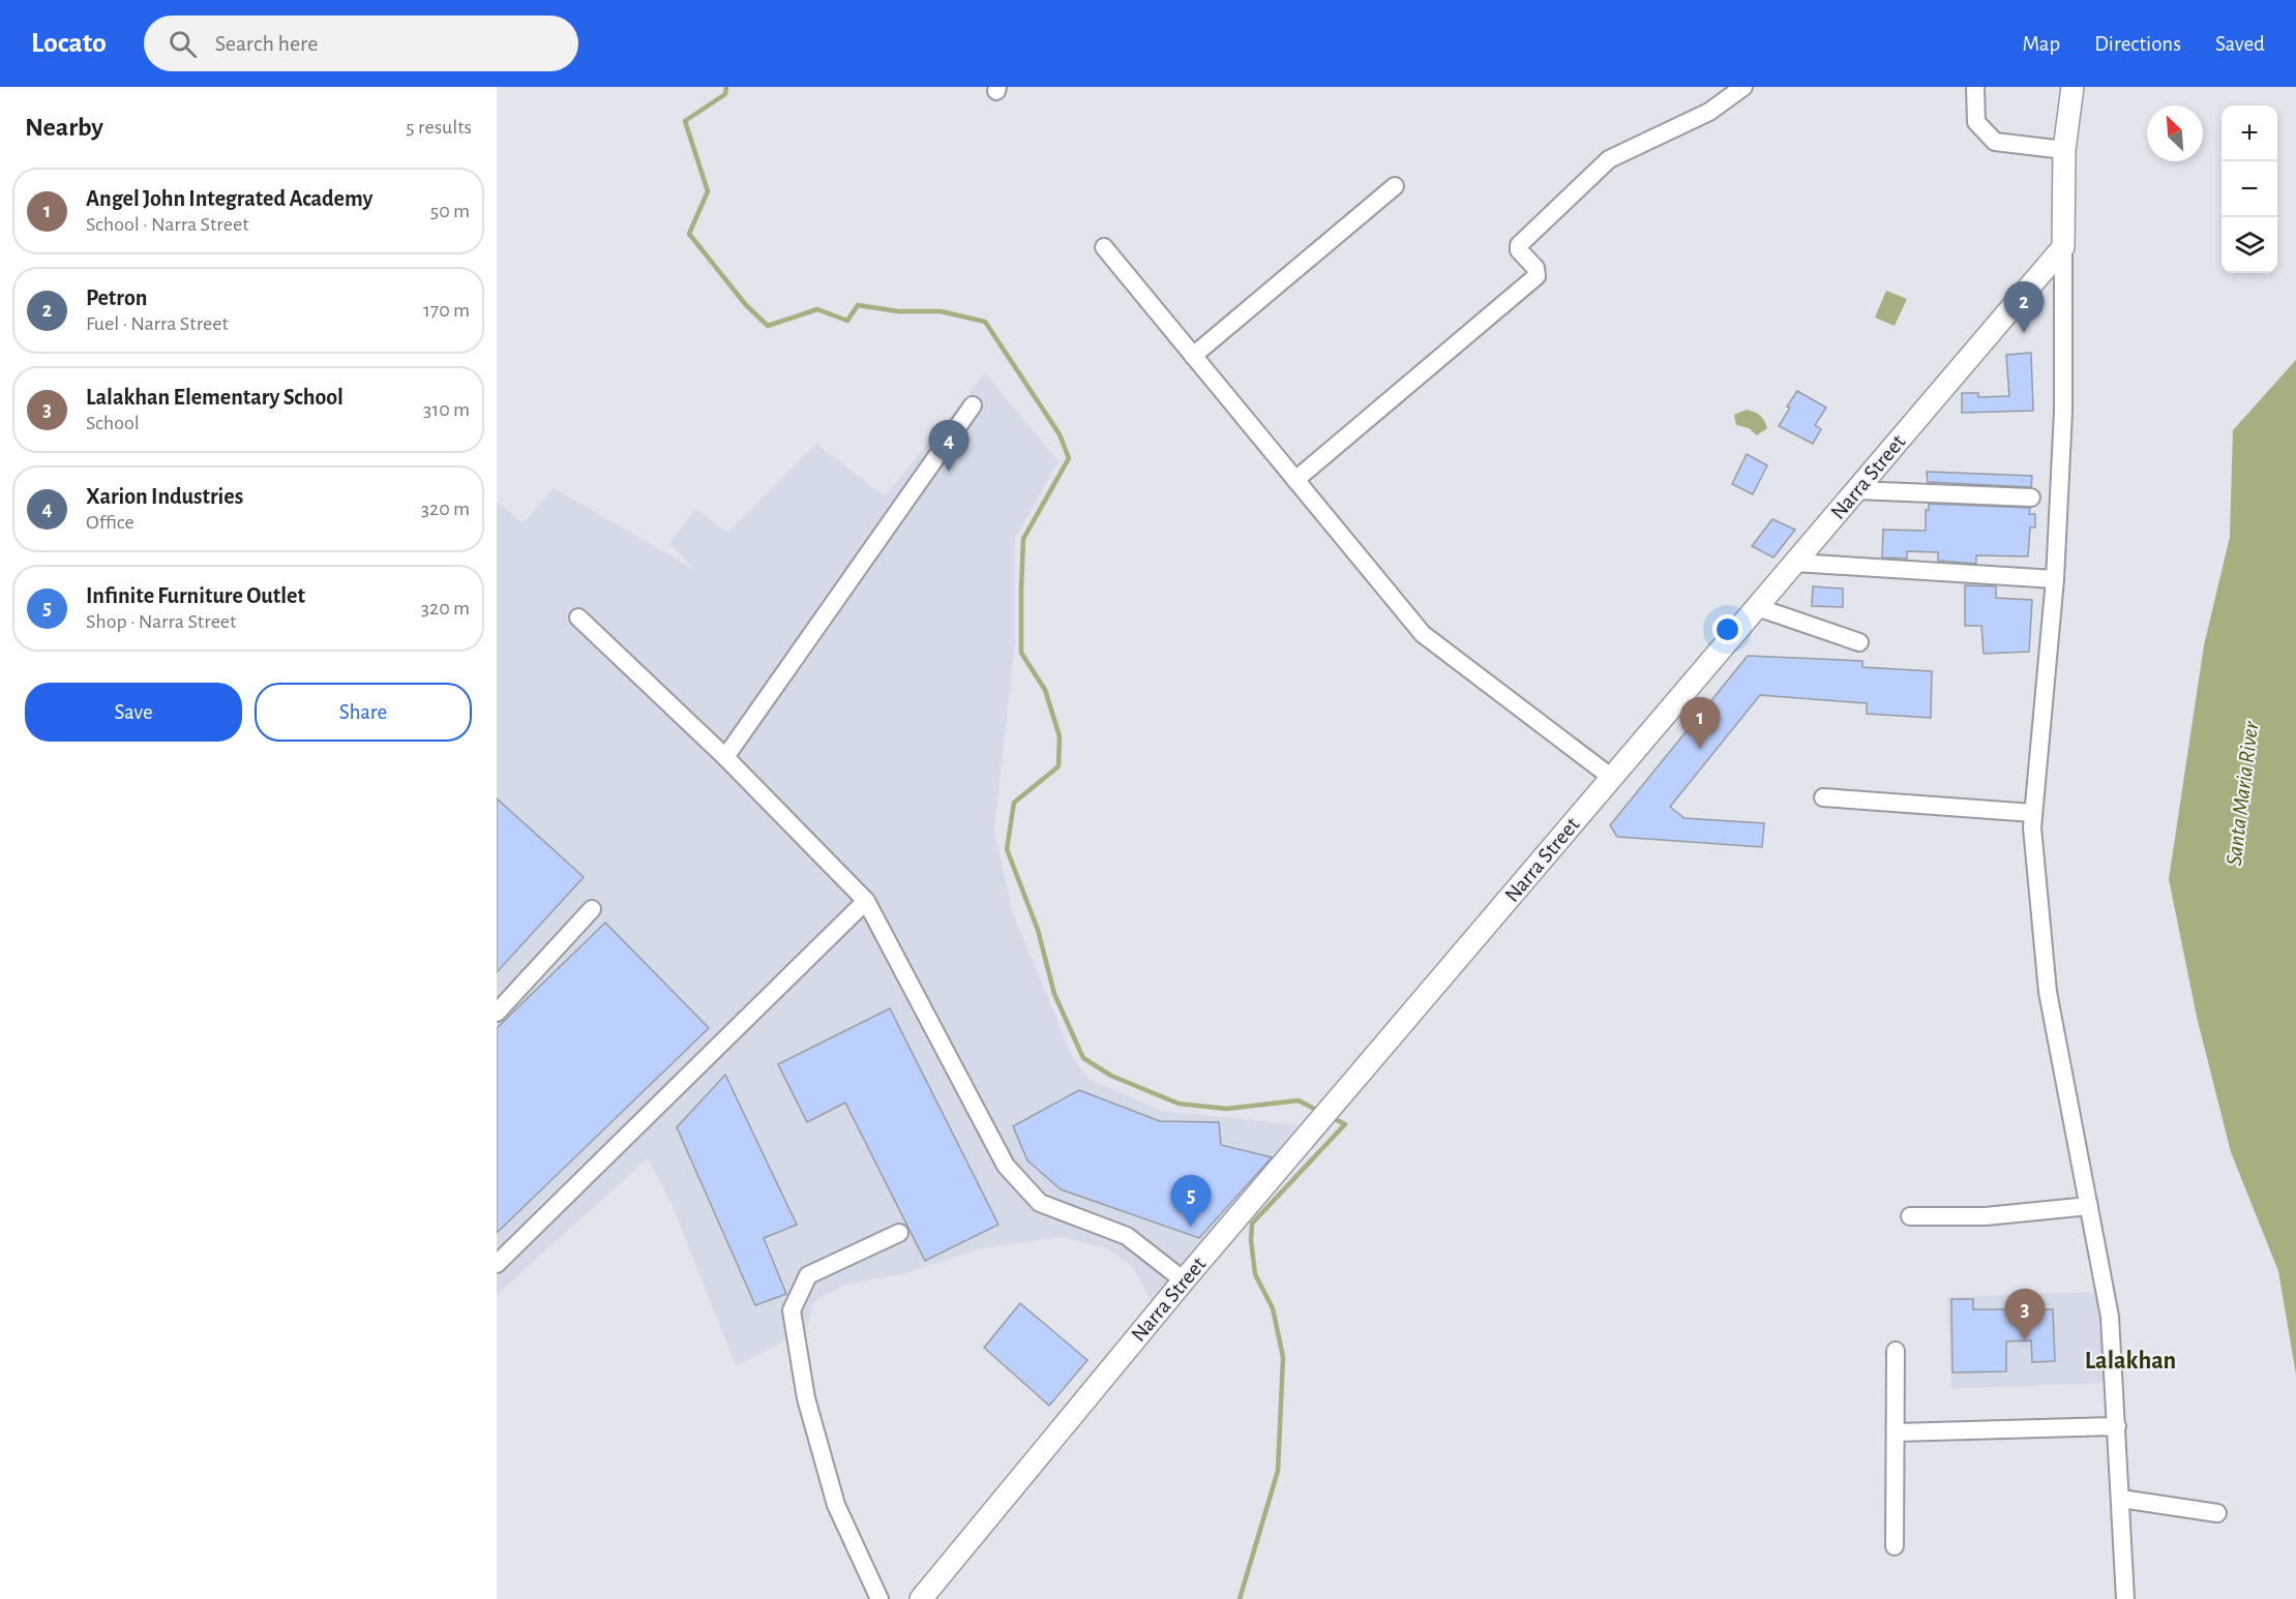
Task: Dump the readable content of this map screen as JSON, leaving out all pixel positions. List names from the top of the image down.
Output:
{
  "streets": {
    "main road": ["Narra Street"]
  },
  "districts": ["Lalakhan"],
  "water": ["Santa Maria River"],
  "north": "top left",
  "page": {
    "header": "Locato",
    "search": "Search here",
    "nav": ["Map", "Directions", "Saved"],
    "heading": ["Nearby", "5 results"],
    "map_buttons": ["+", "−"],
    "list": [
      {
        "mark": "1",
        "name": "Angel John Integrated Academy",
        "note": "School · Narra Street",
        "value": "50 m"
      },
      {
        "mark": "2",
        "name": "Petron",
        "note": "Fuel · Narra Street",
        "value": "170 m"
      },
      {
        "mark": "3",
        "name": "Lalakhan Elementary School",
        "note": "School",
        "value": "310 m"
      },
      {
        "mark": "4",
        "name": "Xarion Industries",
        "note": "Office",
        "value": "320 m"
      },
      {
        "mark": "5",
        "name": "Infinite Furniture Outlet",
        "note": "Shop · Narra Street",
        "value": "320 m"
      }
    ],
    "pins": [
      "2",
      "4",
      "1",
      "5",
      "3"
    ],
    "buttons": ["Save", "Share"]
  }
}
